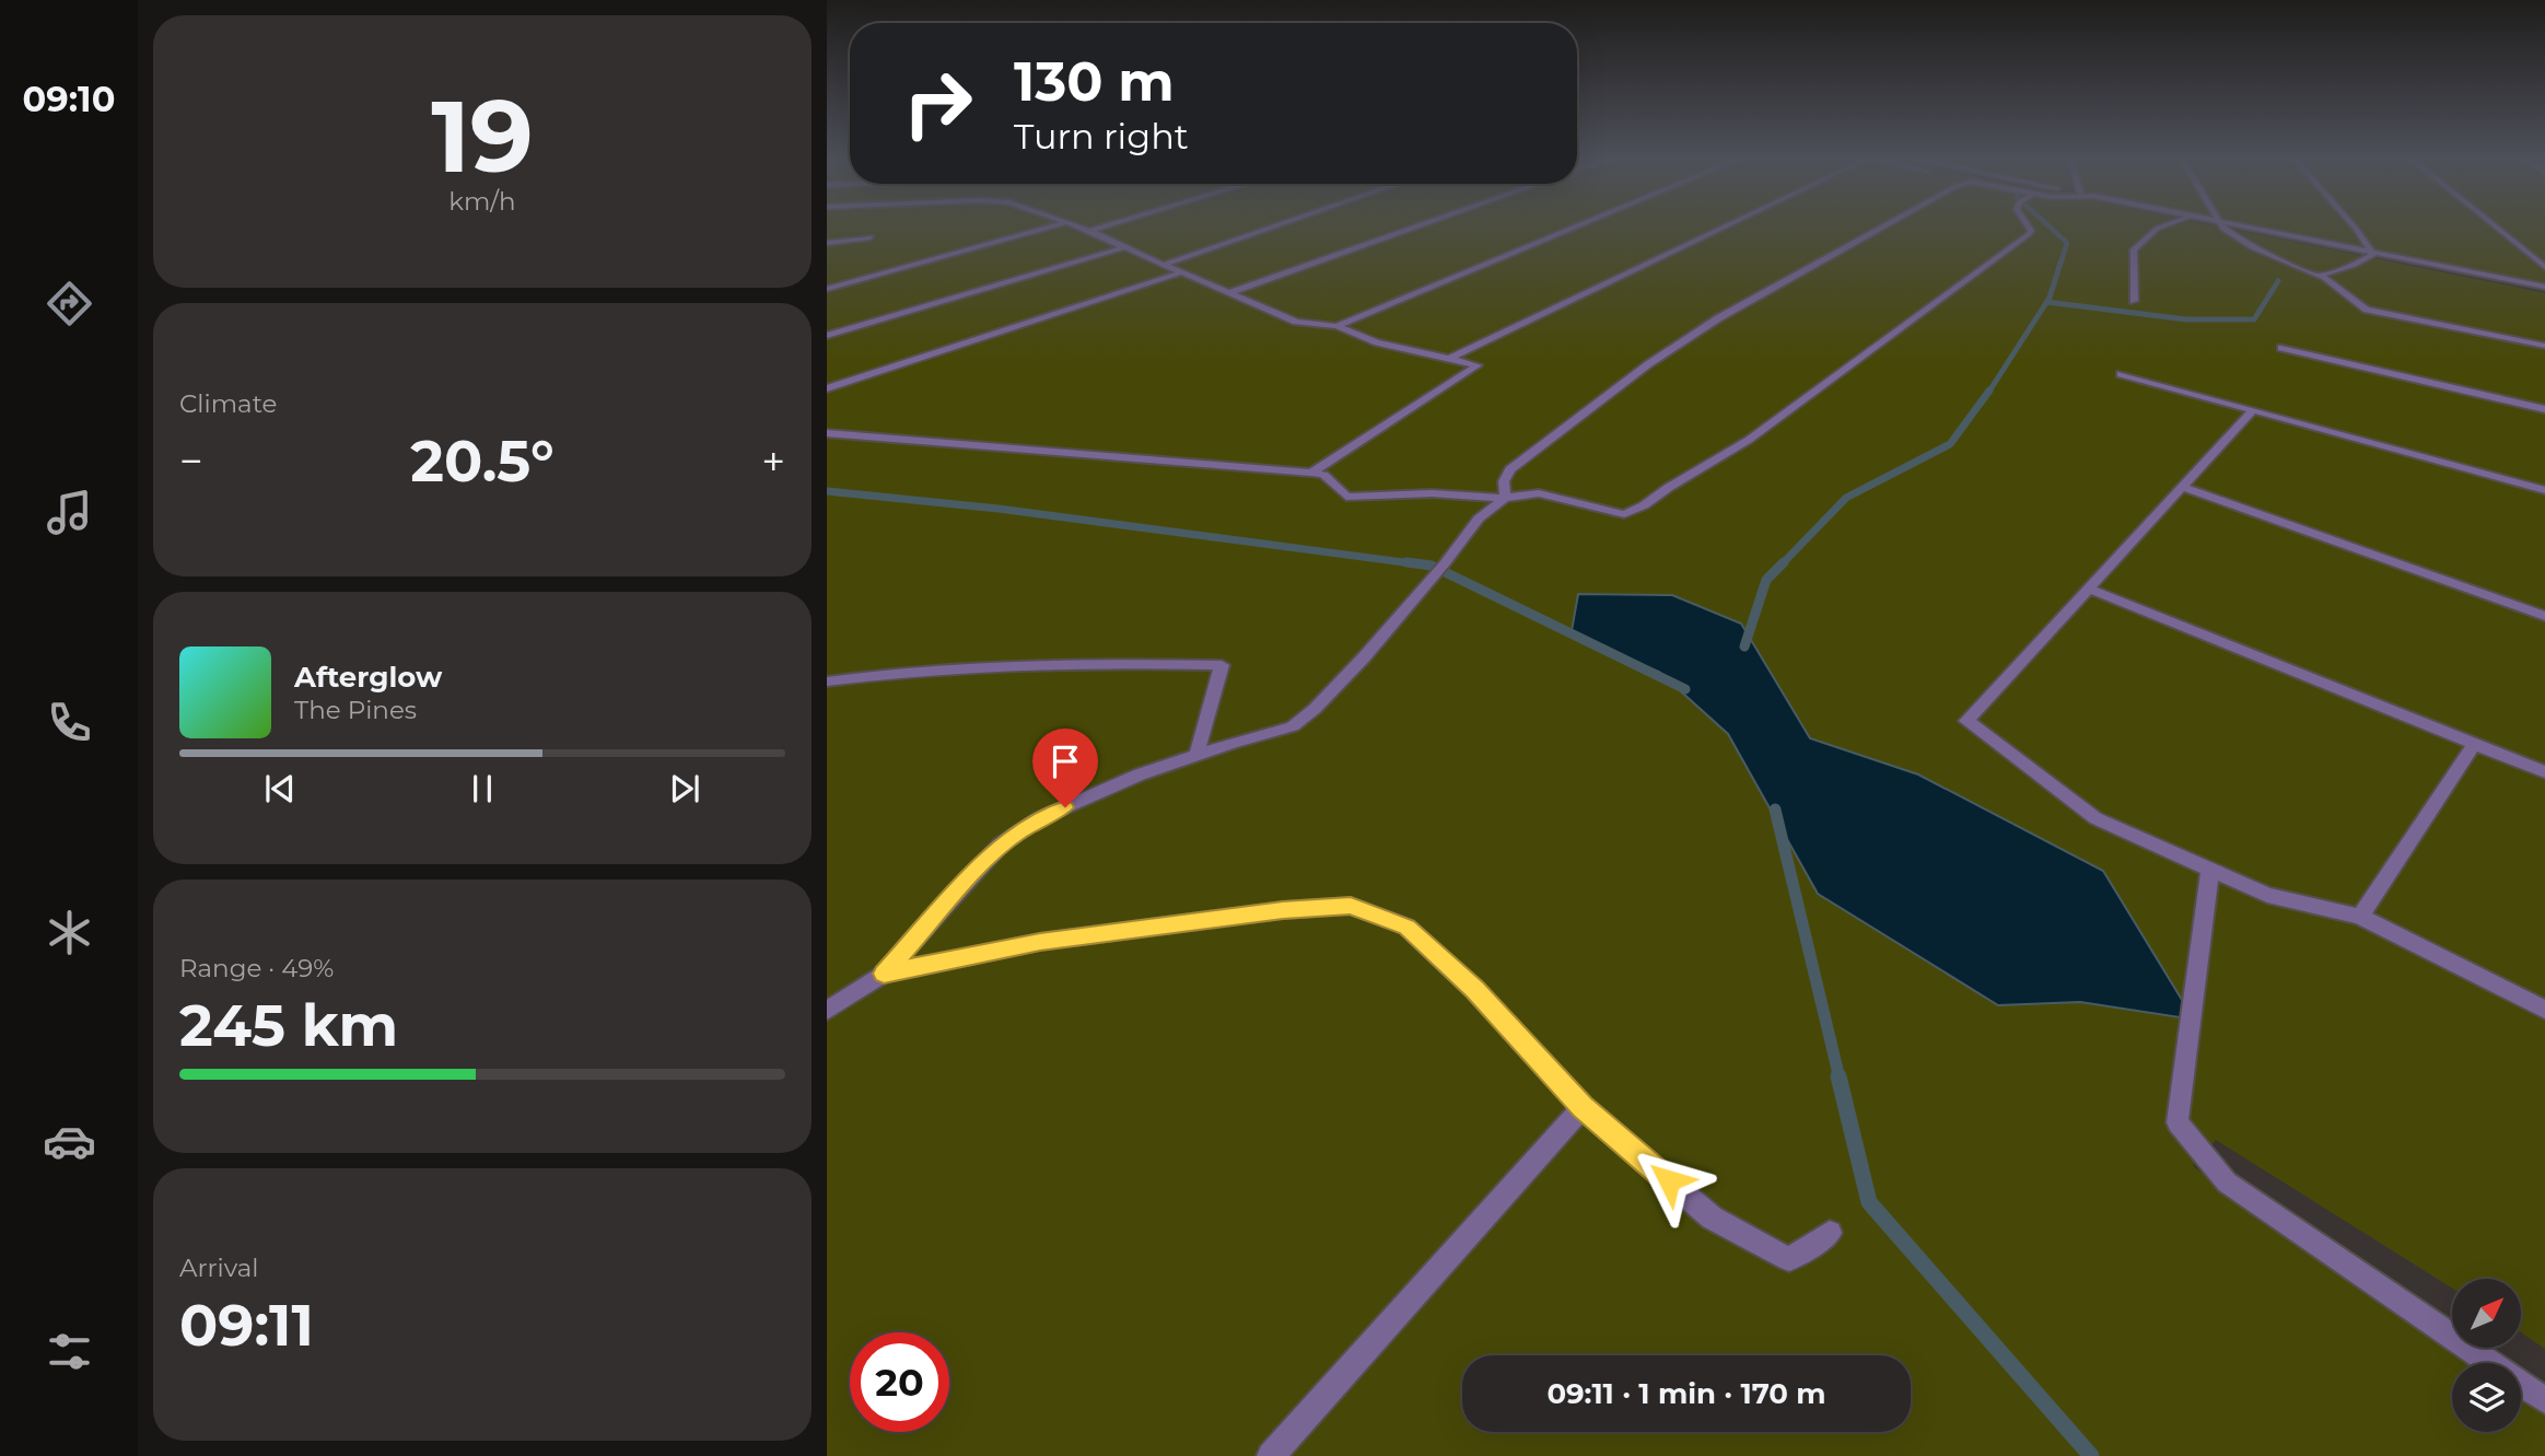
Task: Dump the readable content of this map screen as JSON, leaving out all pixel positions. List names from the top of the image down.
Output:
{
  "north": "top right",
  "page": {
    "tabs": "09:10",
    "tile": [
      ["19", "km/h"],
      "Climate",
      ["Range · 49%", "245 km"],
      ["Arrival", "09:11"]
    ],
    "turn": ["130 m", "Turn right"],
    "heat": ["−", "20.5°", "+"],
    "song": ["Afterglow", "The Pines"],
    "limit": "20",
    "trip": "09:11 · 1 min · 170 m"
  }
}
